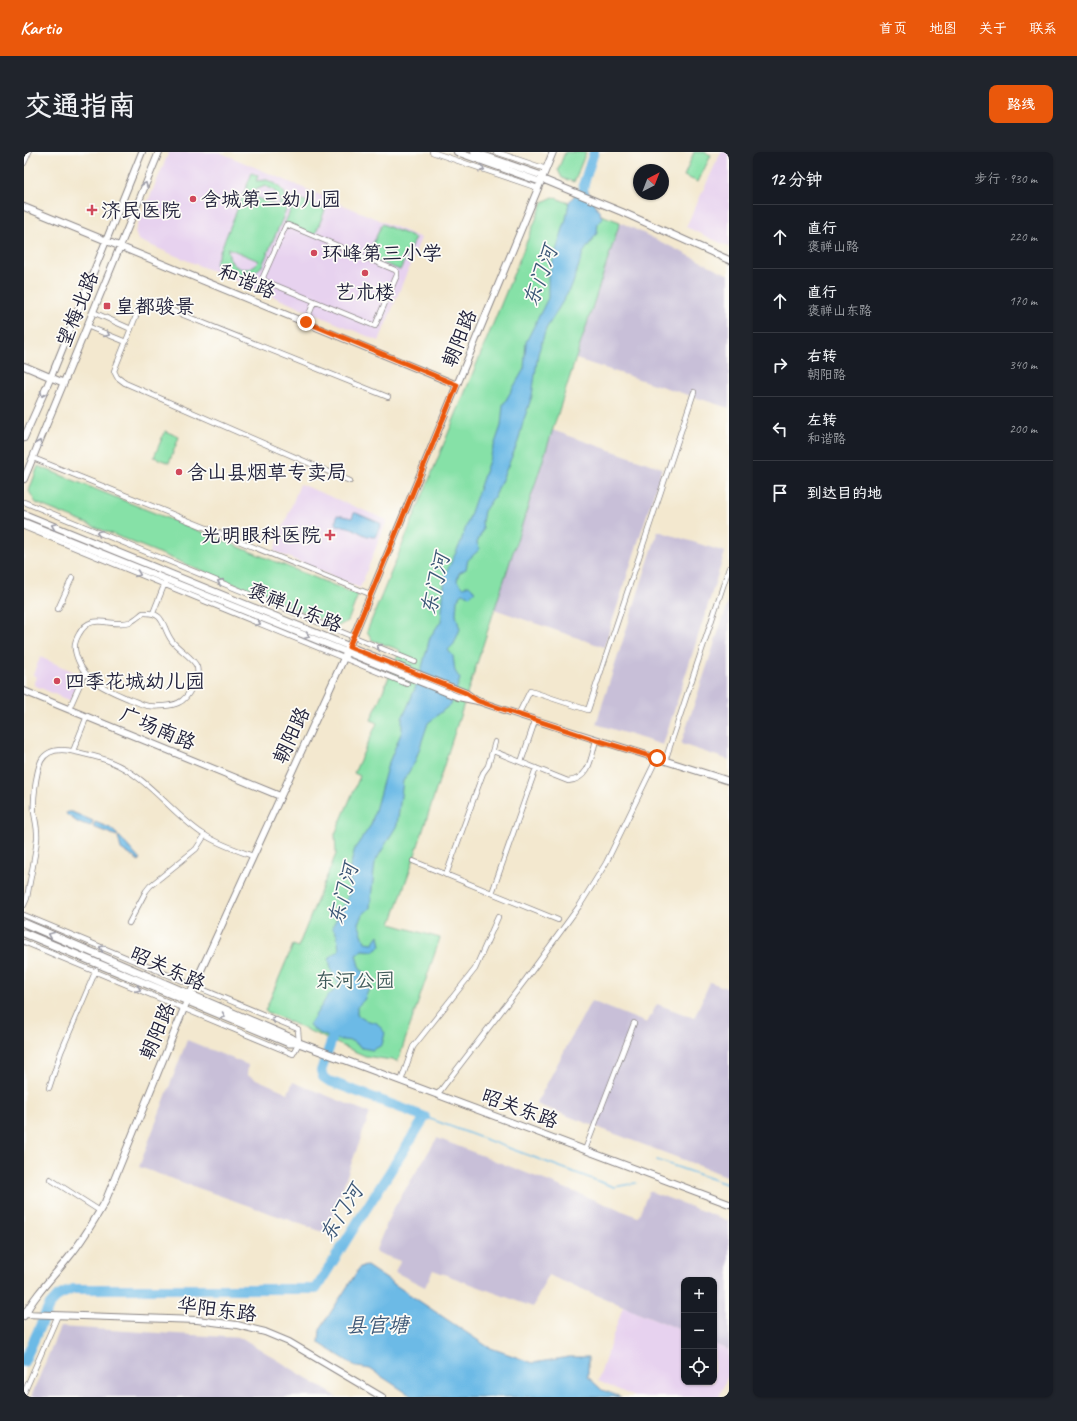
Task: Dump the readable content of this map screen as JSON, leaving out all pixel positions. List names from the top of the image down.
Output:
{
  "streets": {
    "main road": [
      "和谐路",
      "望梅北路",
      "朝阳路",
      "褒禅山东路",
      "广场南路",
      "昭关东路",
      "华阳东路"
    ]
  },
  "crossings": [
    ["和谐路", "望梅北路"],
    ["和谐路", "朝阳路"],
    ["朝阳路", "褒禅山东路"],
    ["朝阳路", "广场南路"],
    ["朝阳路", "昭关东路"],
    ["朝阳路", "华阳东路"]
  ],
  "water": ["东门河", "县官塘"],
  "parks": ["东河公园"],
  "places": {
    "other": [
      "含城第三幼儿园",
      "环峰第三小学",
      "艺术楼",
      "含山县烟草专卖局",
      "四季花城幼儿园"
    ],
    "health": ["济民医院", "光明眼科医院"],
    "transit": ["皇都骏景"]
  },
  "north": "top right",
  "page": {
    "header": "Kartio",
    "nav": [
      "首页",
      "地图",
      "关于",
      "联系"
    ],
    "buttons": "路线",
    "title": "交通指南",
    "heading": ["12 分钟", "步行 · 930 m"],
    "list": [
      ["直行", "褒禅山路", "220 m"],
      ["直行", "褒禅山东路", "170 m"],
      ["右转", "朝阳路", "340 m"],
      ["左转", "和谐路", "200 m"],
      "到达目的地"
    ],
    "map_buttons": ["+", "−"]
  }
}
